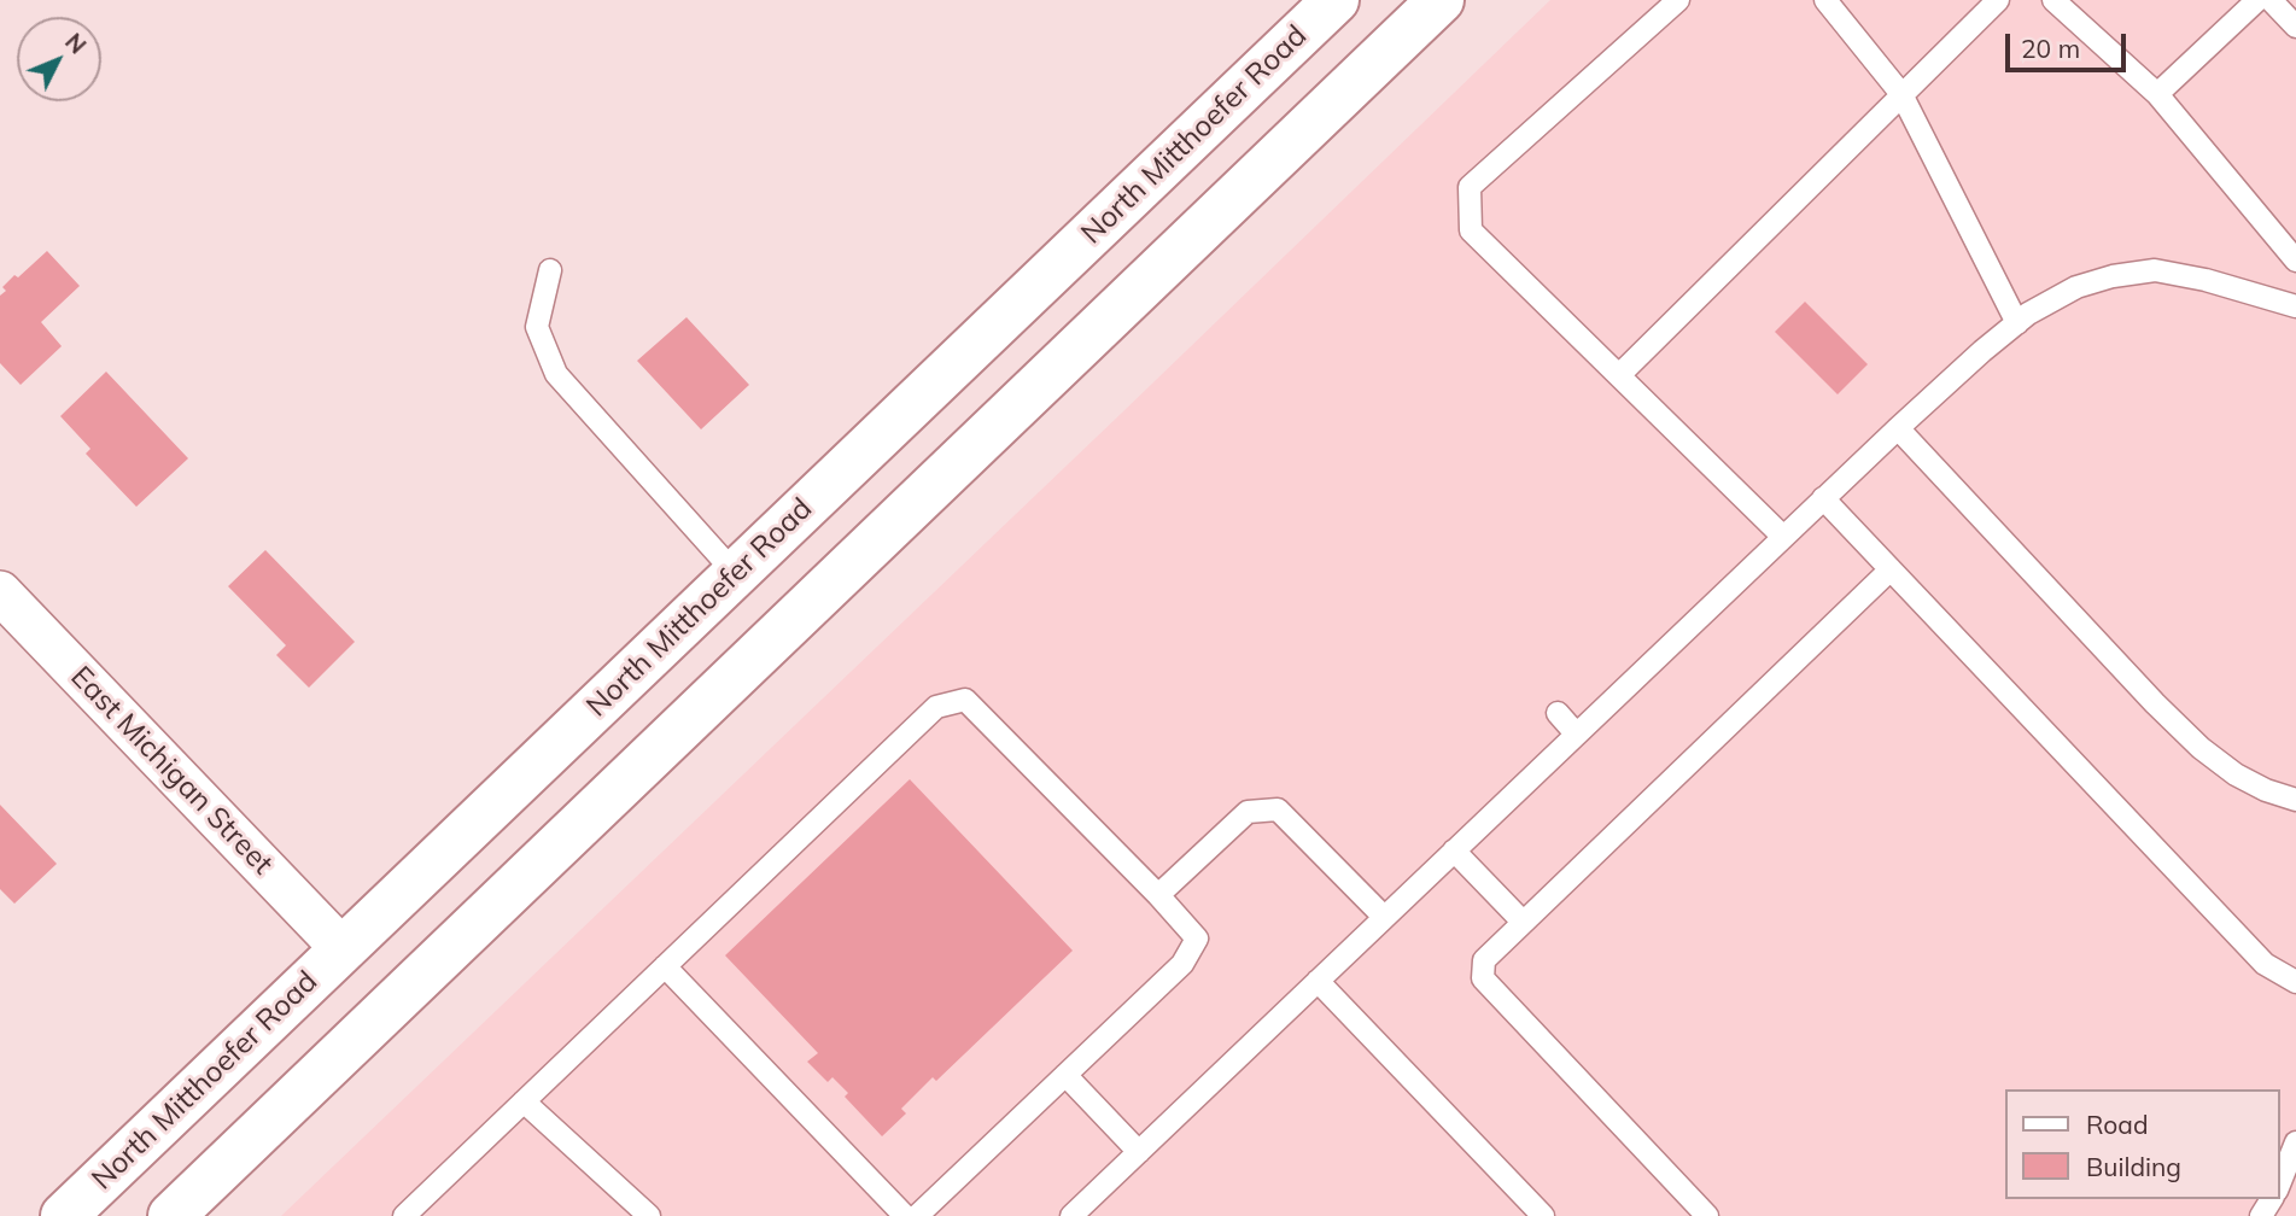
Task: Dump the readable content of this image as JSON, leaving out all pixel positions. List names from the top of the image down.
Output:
{
  "streets": {
    "main road": ["North Mitthoefer Road"],
    "street": ["East Michigan Street"]
  },
  "crossings": [
    ["North Mitthoefer Road", "East Michigan Street"]
  ],
  "legend": ["Road", "Building"],
  "scale_bar": "20 m",
  "north": "top right"
}
